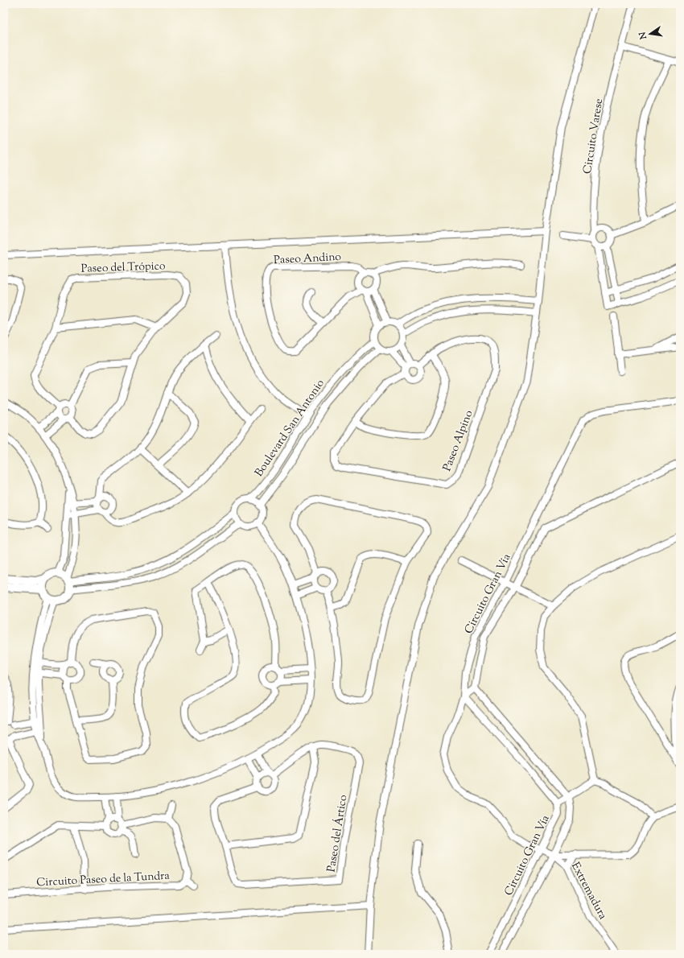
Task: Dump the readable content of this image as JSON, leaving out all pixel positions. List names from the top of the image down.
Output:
{
  "streets": {
    "street": [
      "Circuito Varese",
      "Paseo Andino",
      "Paseo del Trópico",
      "Boulevard San Antonio",
      "Paseo Alpino",
      "Circuito Gran Vía",
      "Paseo del Ártico",
      "Circuito Paseo de la Tundra",
      "Extremadura"
    ]
  },
  "crossings": [
    ["Circuito Gran Vía", "Extremadura"]
  ],
  "north": "left"
}
